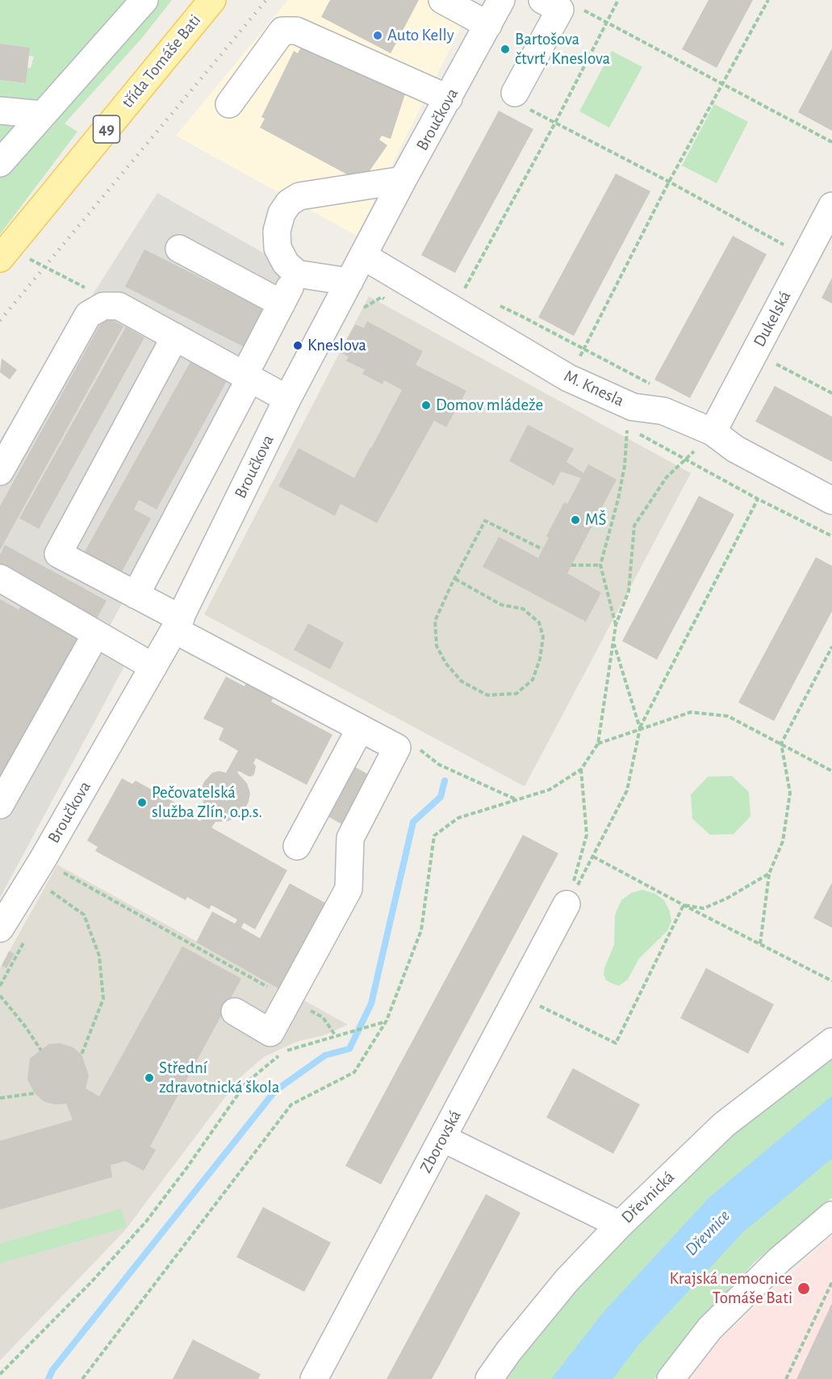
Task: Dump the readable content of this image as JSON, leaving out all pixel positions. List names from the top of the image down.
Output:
{
  "streets": {
    "main road": ["třída Tomáše Bati", "49"],
    "street": [
      "Broučkova",
      "Dukelská",
      "M. Knesla",
      "Zborovská",
      "Dřevnická"
    ]
  },
  "crossings": [
    ["Broučkova", "M. Knesla"],
    ["Dukelská", "M. Knesla"]
  ],
  "water": ["Dřevnice"],
  "places": [
    "Auto Kelly",
    "Bartošova čtvrť, Kneslova",
    "Kneslova",
    "Domov mládeže",
    "MŠ",
    "Pečovatelská služba Zlín, o.p.s.",
    "Střední zdravotnická škola",
    "Krajská nemocnice Tomáše Bati"
  ]
}
